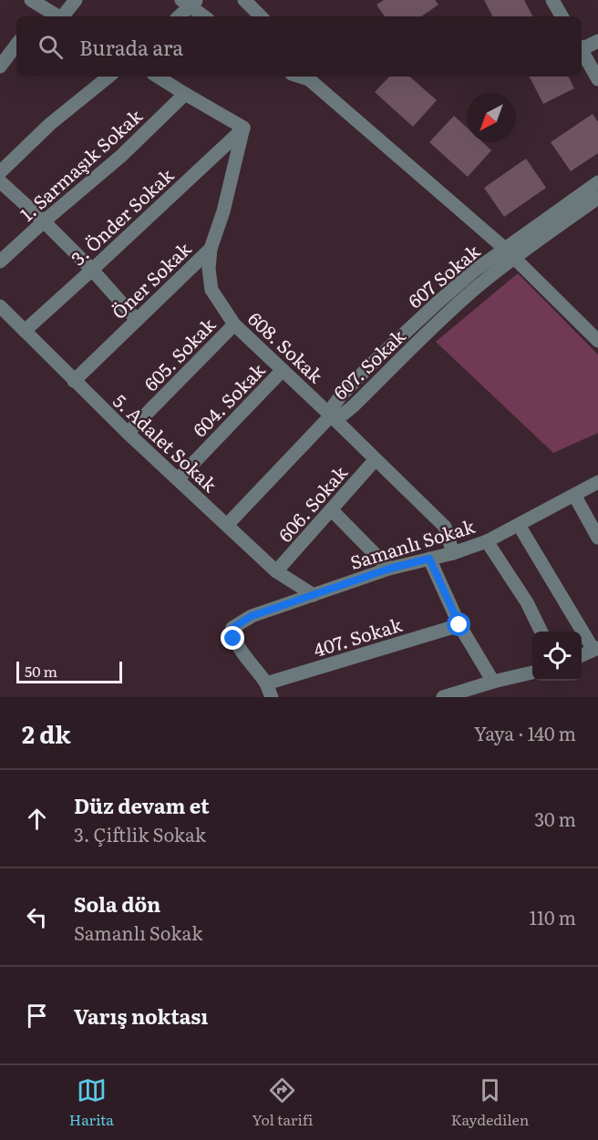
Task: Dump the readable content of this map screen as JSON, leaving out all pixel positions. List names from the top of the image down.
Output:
{
  "streets": {
    "street": [
      "1. Sarmaşık Sokak",
      "3. Önder Sokak",
      "607 Sokak",
      "Öner Sokak",
      "608. Sokak",
      "605. Sokak",
      "607. Sokak",
      "604. Sokak",
      "5. Adalet Sokak",
      "606. Sokak",
      "Samanlı Sokak",
      "407. Sokak"
    ]
  },
  "crossings": [
    ["3. Önder Sokak", "Öner Sokak"],
    ["3. Önder Sokak", "5. Adalet Sokak"],
    ["607 Sokak", "608. Sokak"],
    ["607 Sokak", "607. Sokak"],
    ["Öner Sokak", "608. Sokak"],
    ["Öner Sokak", "5. Adalet Sokak"],
    ["608. Sokak", "605. Sokak"],
    ["608. Sokak", "607. Sokak"],
    ["608. Sokak", "604. Sokak"],
    ["608. Sokak", "606. Sokak"],
    ["608. Sokak", "Samanlı Sokak"],
    ["605. Sokak", "5. Adalet Sokak"],
    ["607. Sokak", "5. Adalet Sokak"],
    ["604. Sokak", "5. Adalet Sokak"],
    ["5. Adalet Sokak", "606. Sokak"],
    ["5. Adalet Sokak", "Samanlı Sokak"],
    ["Samanlı Sokak", "407. Sokak"]
  ],
  "scale_bar": "50 m",
  "north": "bottom left",
  "page": {
    "search": "Burada ara",
    "scale": "50 m",
    "heading": ["2 dk", "Yaya · 140 m"],
    "list": [
      ["Düz devam et", "3. Çiftlik Sokak", "30 m"],
      ["Sola dön", "Samanlı Sokak", "110 m"],
      "Varış noktası"
    ],
    "nav": ["Harita", "Yol tarifi", "Kaydedilen"]
  }
}
